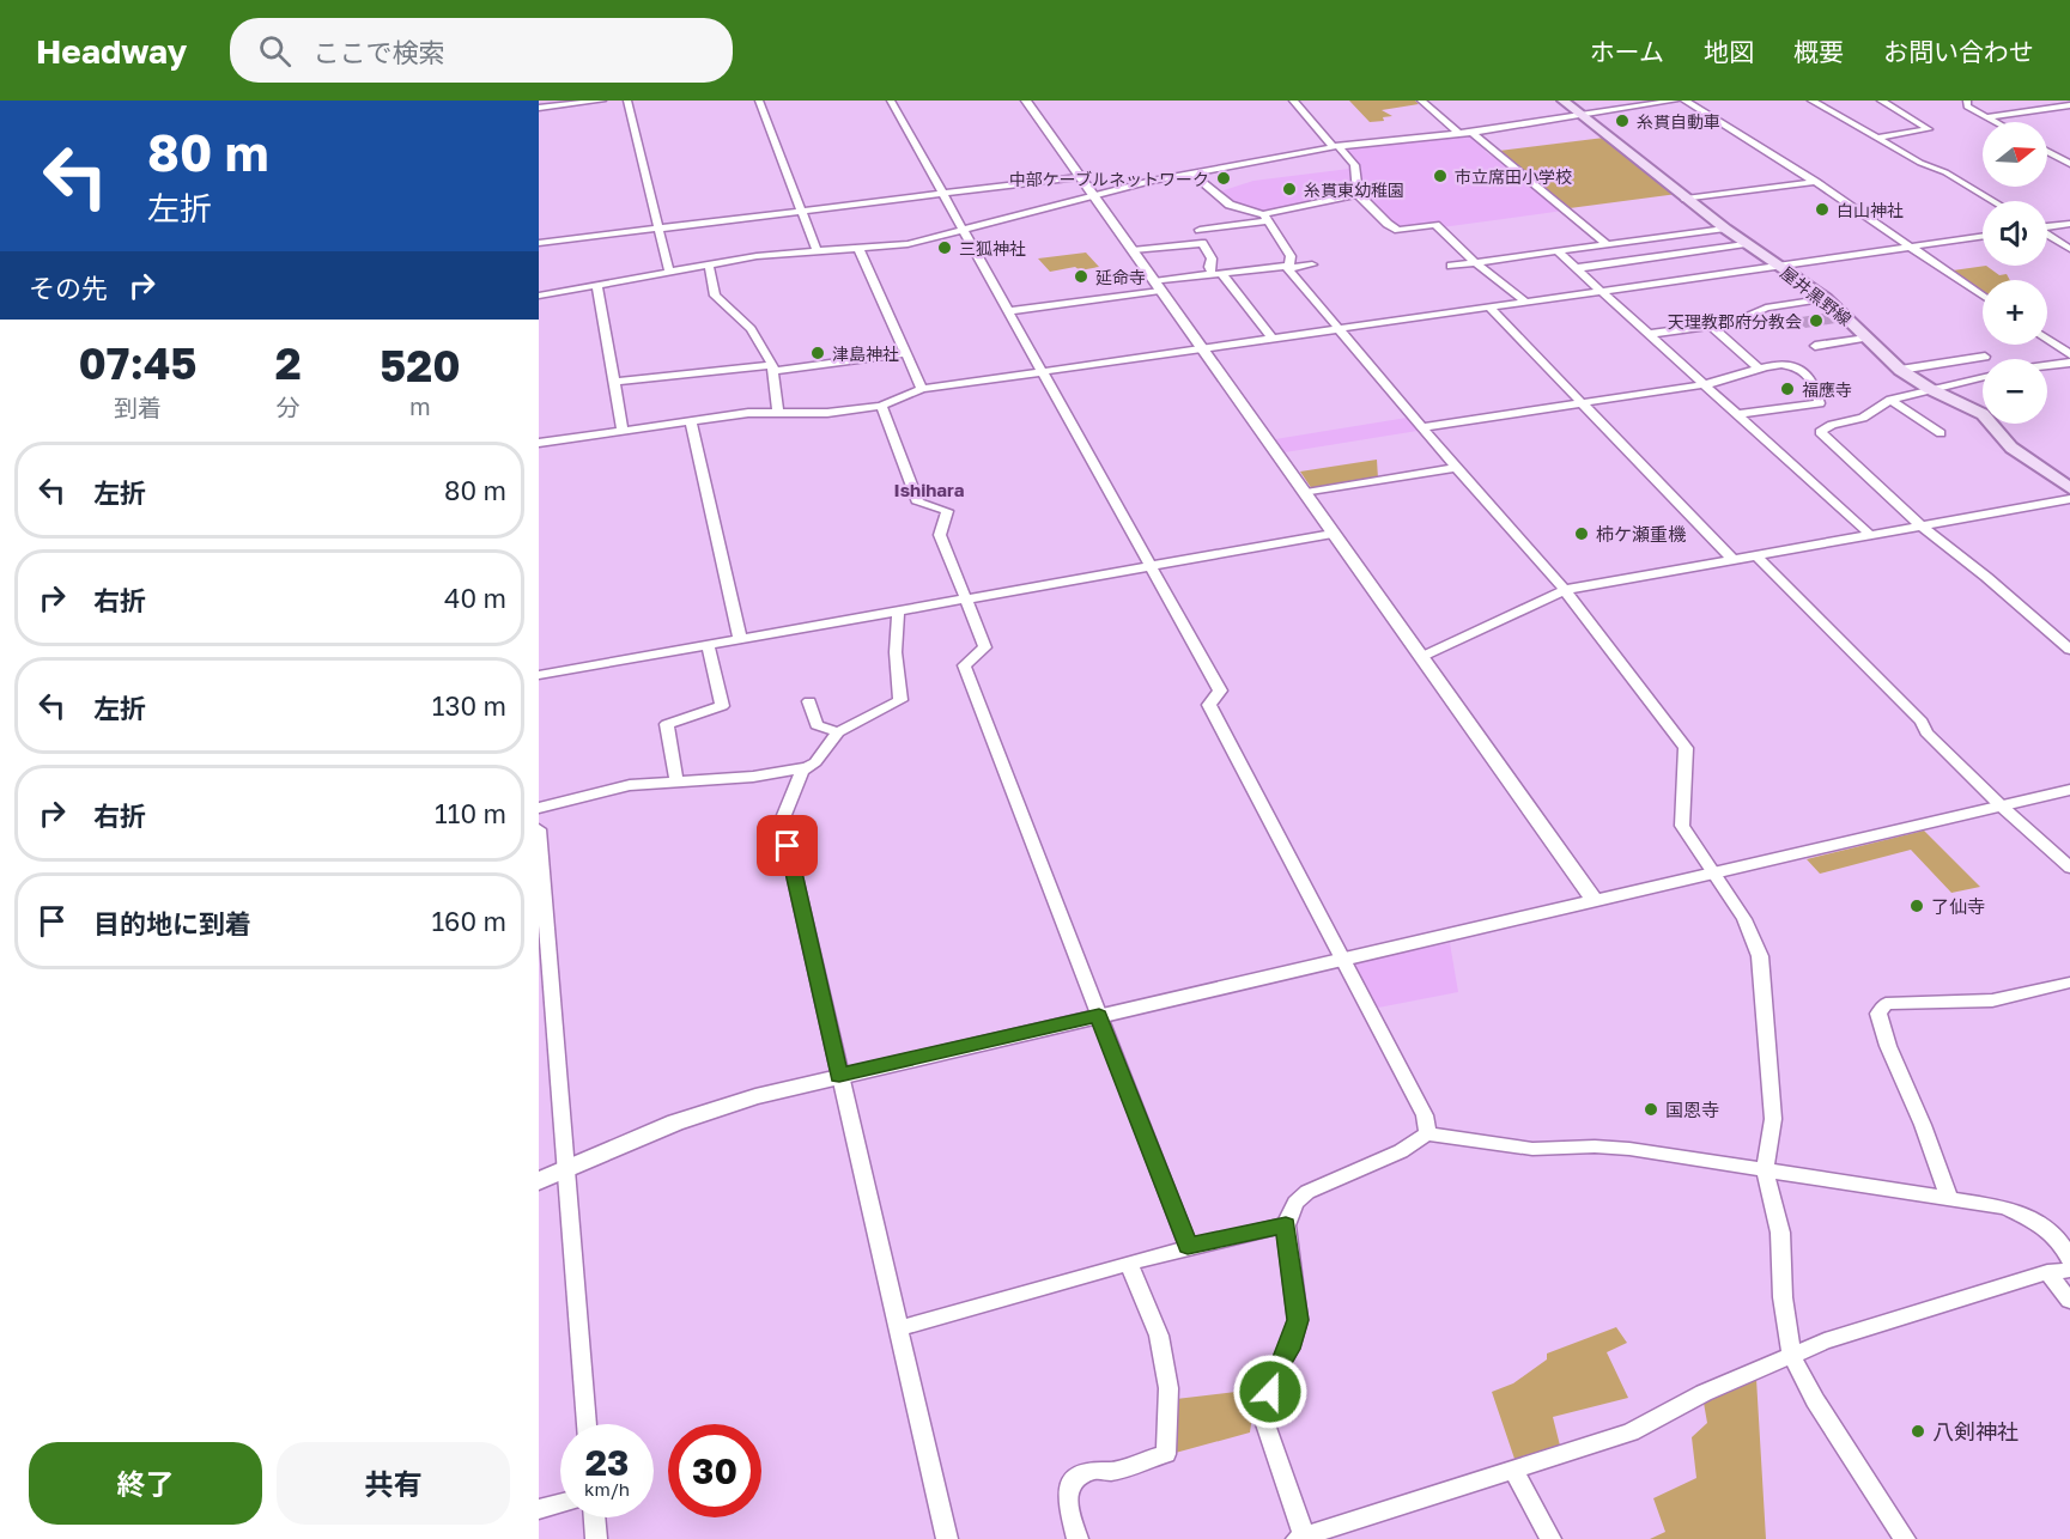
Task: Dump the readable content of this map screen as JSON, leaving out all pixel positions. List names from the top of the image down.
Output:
{
  "streets": {
    "main road": ["屋井黒野線"]
  },
  "districts": ["Ishihara"],
  "places": [
    "糸貫自動車",
    "市立席田小学校",
    "中部ケーブルネットワーク",
    "糸貫東幼稚園",
    "白山神社",
    "三狐神社",
    "延命寺",
    "天理教郡府分教会",
    "津島神社",
    "福應寺",
    "柿ケ瀬重機",
    "了仙寺",
    "国恩寺",
    "八剣神社"
  ],
  "north": "right",
  "page": {
    "header": "Headway",
    "search": "ここで検索",
    "nav": [
      "ホーム",
      "地図",
      "概要",
      "お問い合わせ"
    ],
    "turn": ["80 m", "左折"],
    "map_buttons": ["+", "−"],
    "then": "その先",
    "eta": [
      "07:45",
      "到着",
      "2",
      "分",
      "520",
      "m"
    ],
    "list": [
      {
        "name": "左折",
        "value": "80 m"
      },
      {
        "name": "右折",
        "value": "40 m"
      },
      {
        "name": "左折",
        "value": "130 m"
      },
      {
        "name": "右折",
        "value": "110 m"
      },
      {
        "name": "目的地に到着",
        "value": "160 m"
      }
    ],
    "speed": "23 km/h",
    "limit": "30",
    "buttons": ["終了", "共有"]
  }
}
